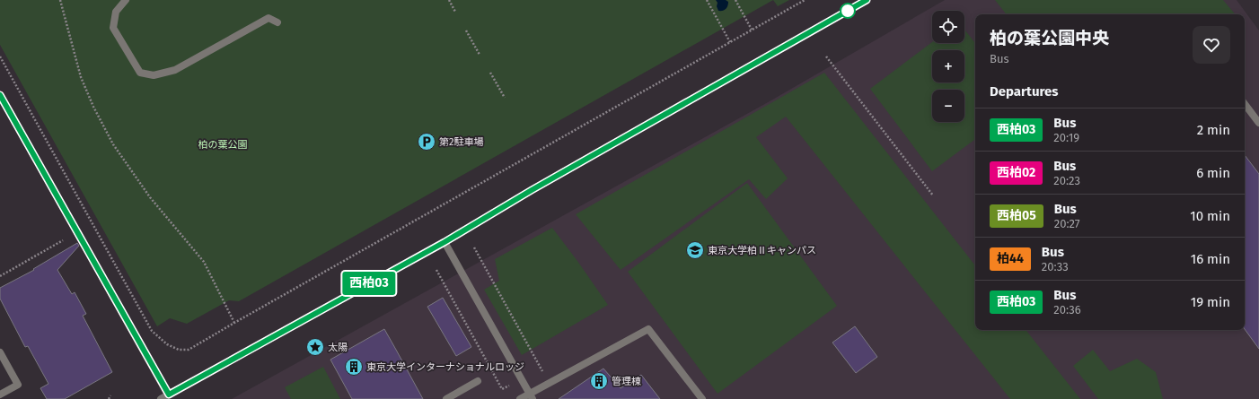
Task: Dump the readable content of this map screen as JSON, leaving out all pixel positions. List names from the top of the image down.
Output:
{
  "parks": ["柏の葉公園"],
  "places": {
    "parking": ["第2駐車場"],
    "school or university": ["東京大学柏Ⅱキャンパス"],
    "place": ["太陽"],
    "building": ["東京大学インターナショナルロッジ", "管理棟"]
  },
  "lines": ["bus line 西柏03"],
  "page": {
    "on_map": "西柏03",
    "map_buttons": ["+", "−"],
    "heading": [
      ["柏の葉公園中央", "Bus"],
      "Departures"
    ],
    "list": [
      {
        "mark": "西柏03",
        "name": "Bus",
        "note": "20:19",
        "value": "2 min"
      },
      {
        "mark": "西柏02",
        "name": "Bus",
        "note": "20:23",
        "value": "6 min"
      },
      {
        "mark": "西柏05",
        "name": "Bus",
        "note": "20:27",
        "value": "10 min"
      },
      {
        "mark": "柏44",
        "name": "Bus",
        "note": "20:33",
        "value": "16 min"
      },
      {
        "mark": "西柏03",
        "name": "Bus",
        "note": "20:36",
        "value": "19 min"
      }
    ]
  }
}
